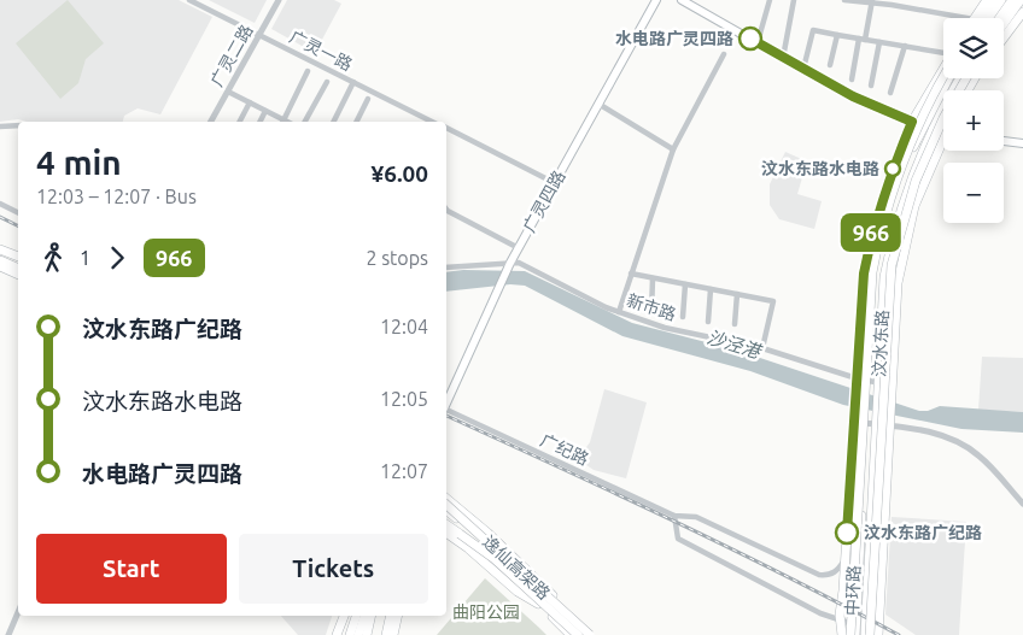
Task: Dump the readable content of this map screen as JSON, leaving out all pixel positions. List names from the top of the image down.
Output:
{
  "streets": {
    "main road": [
      "广灵四路",
      "汶水东路",
      "逸仙高架路",
      "中环路"
    ],
    "street": [
      "广灵一路",
      "广灵二路",
      "新市路",
      "广纪路"
    ]
  },
  "crossings": [
    ["广灵一路", "广灵二路"],
    ["广灵一路", "广灵四路"],
    ["广灵四路", "新市路"],
    ["新市路", "汶水东路"],
    ["汶水东路", "广纪路"],
    ["汶水东路", "中环路"]
  ],
  "water": ["沙泾港"],
  "parks": ["曲阳公园"],
  "places": ["水电路广灵四路", "汶水东路水电路", "汶水东路广纪路"],
  "lines": ["bus line 966"],
  "page": {
    "on_map": "966",
    "map_buttons": ["+", "−"],
    "heading": ["4 min", "12:03 – 12:07 · Bus", "¥6.00"],
    "legs": ["1", "966", "2 stops"],
    "list": [
      {
        "name": "汶水东路广纪路",
        "value": "12:04"
      },
      {
        "name": "汶水东路水电路",
        "value": "12:05"
      },
      {
        "name": "水电路广灵四路",
        "value": "12:07"
      }
    ],
    "buttons": ["Start", "Tickets"]
  }
}
